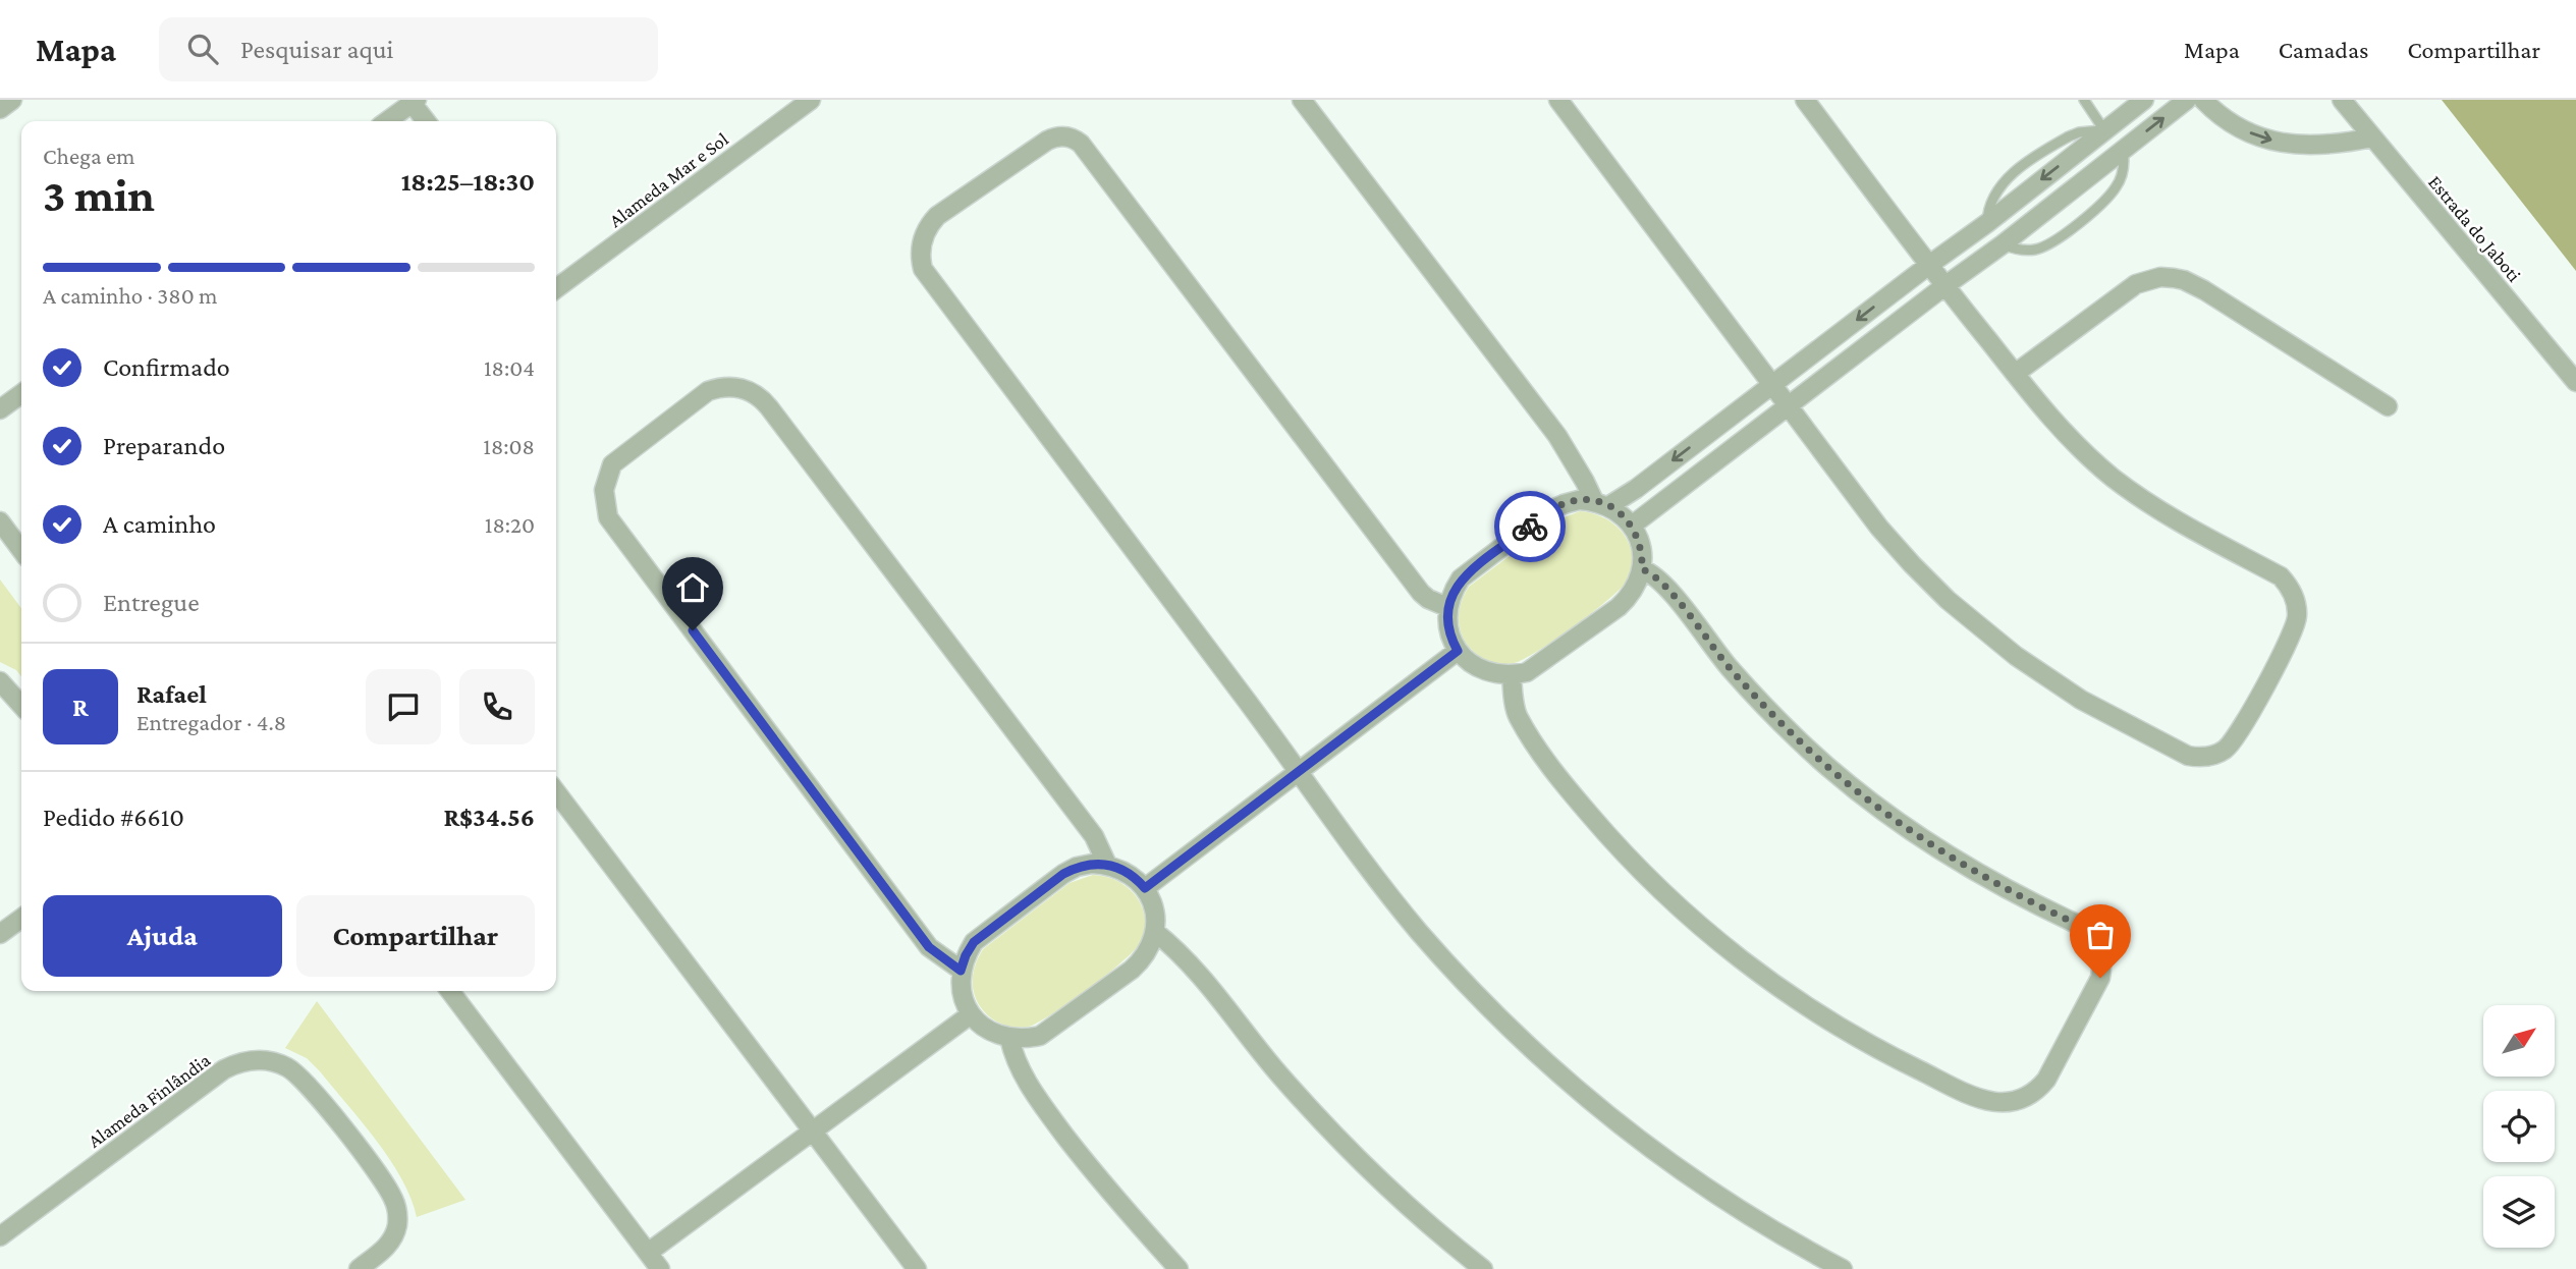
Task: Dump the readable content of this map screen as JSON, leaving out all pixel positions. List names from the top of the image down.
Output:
{
  "streets": {
    "street": ["Alameda Mar e Sol", "Estrada do Jaboti", "Alameda Finlândia"]
  },
  "north": "top right",
  "page": {
    "header": "Mapa",
    "search": "Pesquisar aqui",
    "nav": ["Mapa", "Camadas", "Compartilhar"],
    "heading": ["3 min", "Chega em", "18:25–18:30"],
    "panel": [
      "Rafael",
      "Entregador · 4.8",
      "Pedido #6610",
      "R$34.56"
    ],
    "bar": "A caminho · 380 m",
    "list": [
      ["Confirmado", "18:04"],
      ["Preparando", "18:08"],
      ["A caminho", "18:20"],
      "Entregue"
    ],
    "round": "R",
    "buttons": ["Ajuda", "Compartilhar"]
  }
}
